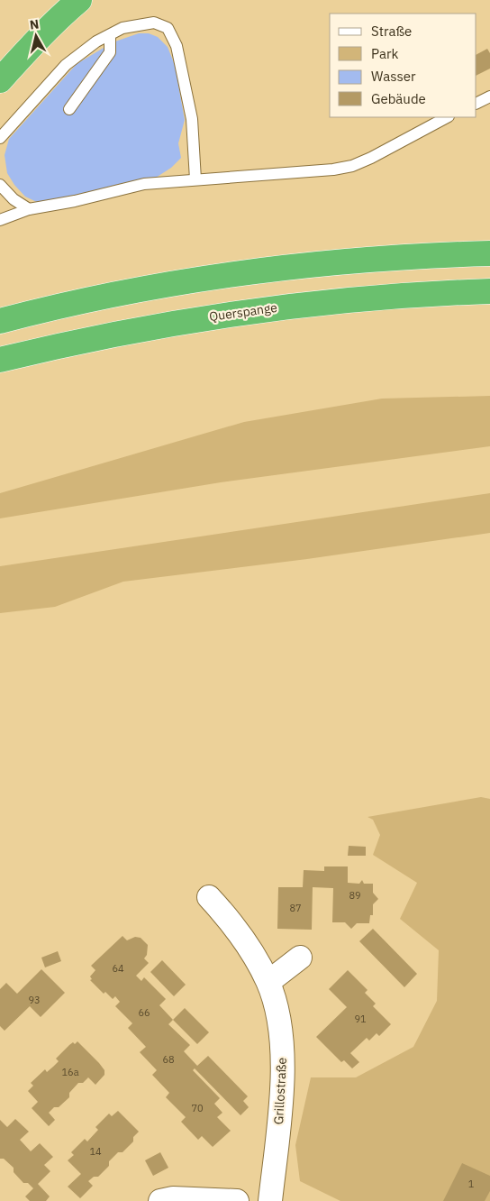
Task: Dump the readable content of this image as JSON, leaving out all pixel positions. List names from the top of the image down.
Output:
{
  "streets": {
    "highway": ["Querspange"],
    "street": ["Grillostraße"]
  },
  "house_numbers": [
    "89",
    "87",
    "64",
    "93",
    "66",
    "91",
    "68",
    "16a",
    "70",
    "14",
    "1"
  ],
  "legend": [
    "Straße",
    "Park",
    "Wasser",
    "Gebäude"
  ],
  "north": "top"
}
